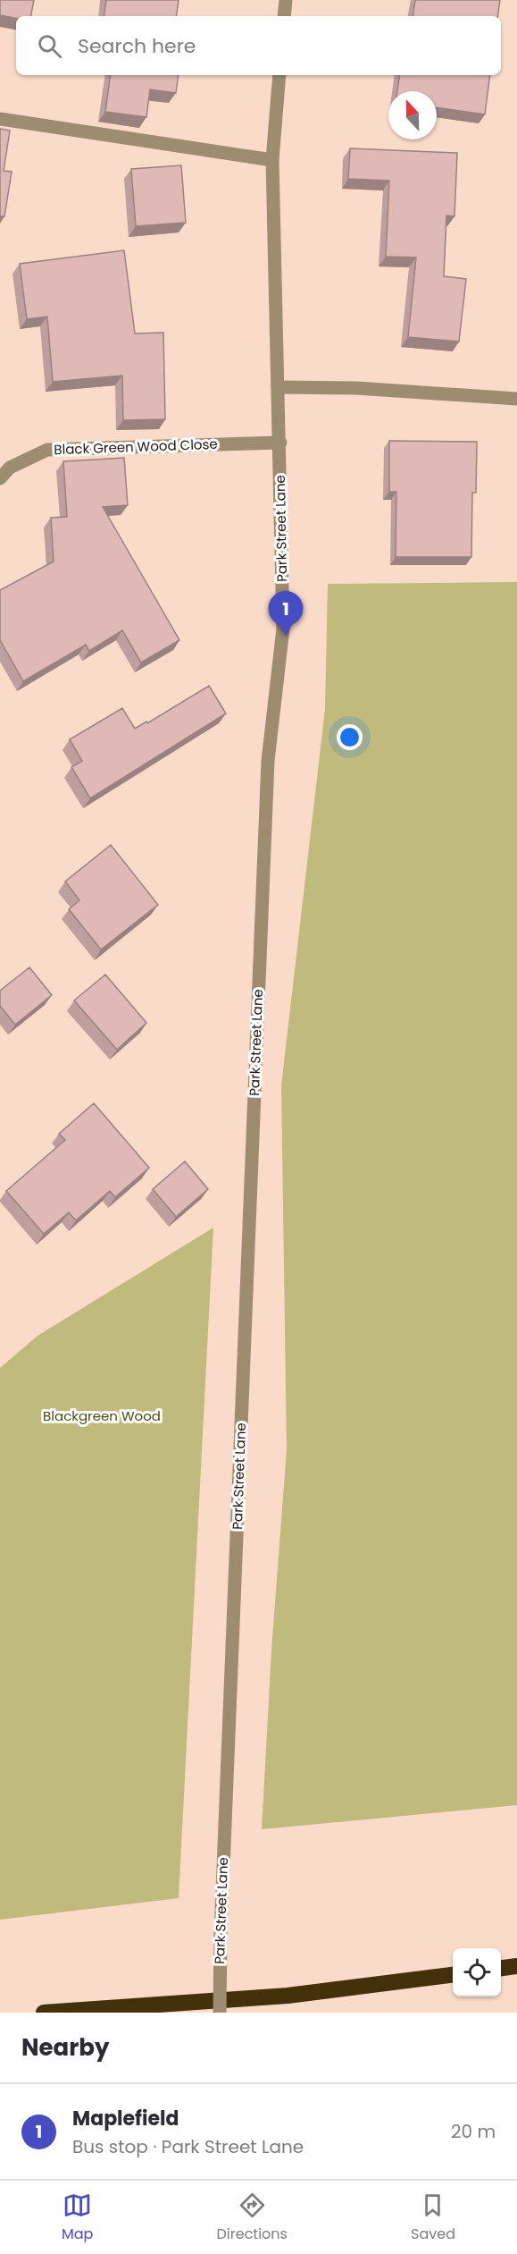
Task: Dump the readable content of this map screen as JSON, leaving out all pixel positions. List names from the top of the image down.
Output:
{
  "streets": {
    "street": ["Black Green Wood Close", "Park Street Lane"]
  },
  "crossings": [
    ["Black Green Wood Close", "Park Street Lane"]
  ],
  "parks": ["Blackgreen Wood"],
  "north": "top",
  "page": {
    "search": "Search here",
    "pins": "1",
    "heading": "Nearby",
    "list": [
      {
        "mark": "1",
        "name": "Maplefield",
        "note": "Bus stop · Park Street Lane",
        "value": "20 m"
      }
    ],
    "nav": ["Map", "Directions", "Saved"]
  }
}
